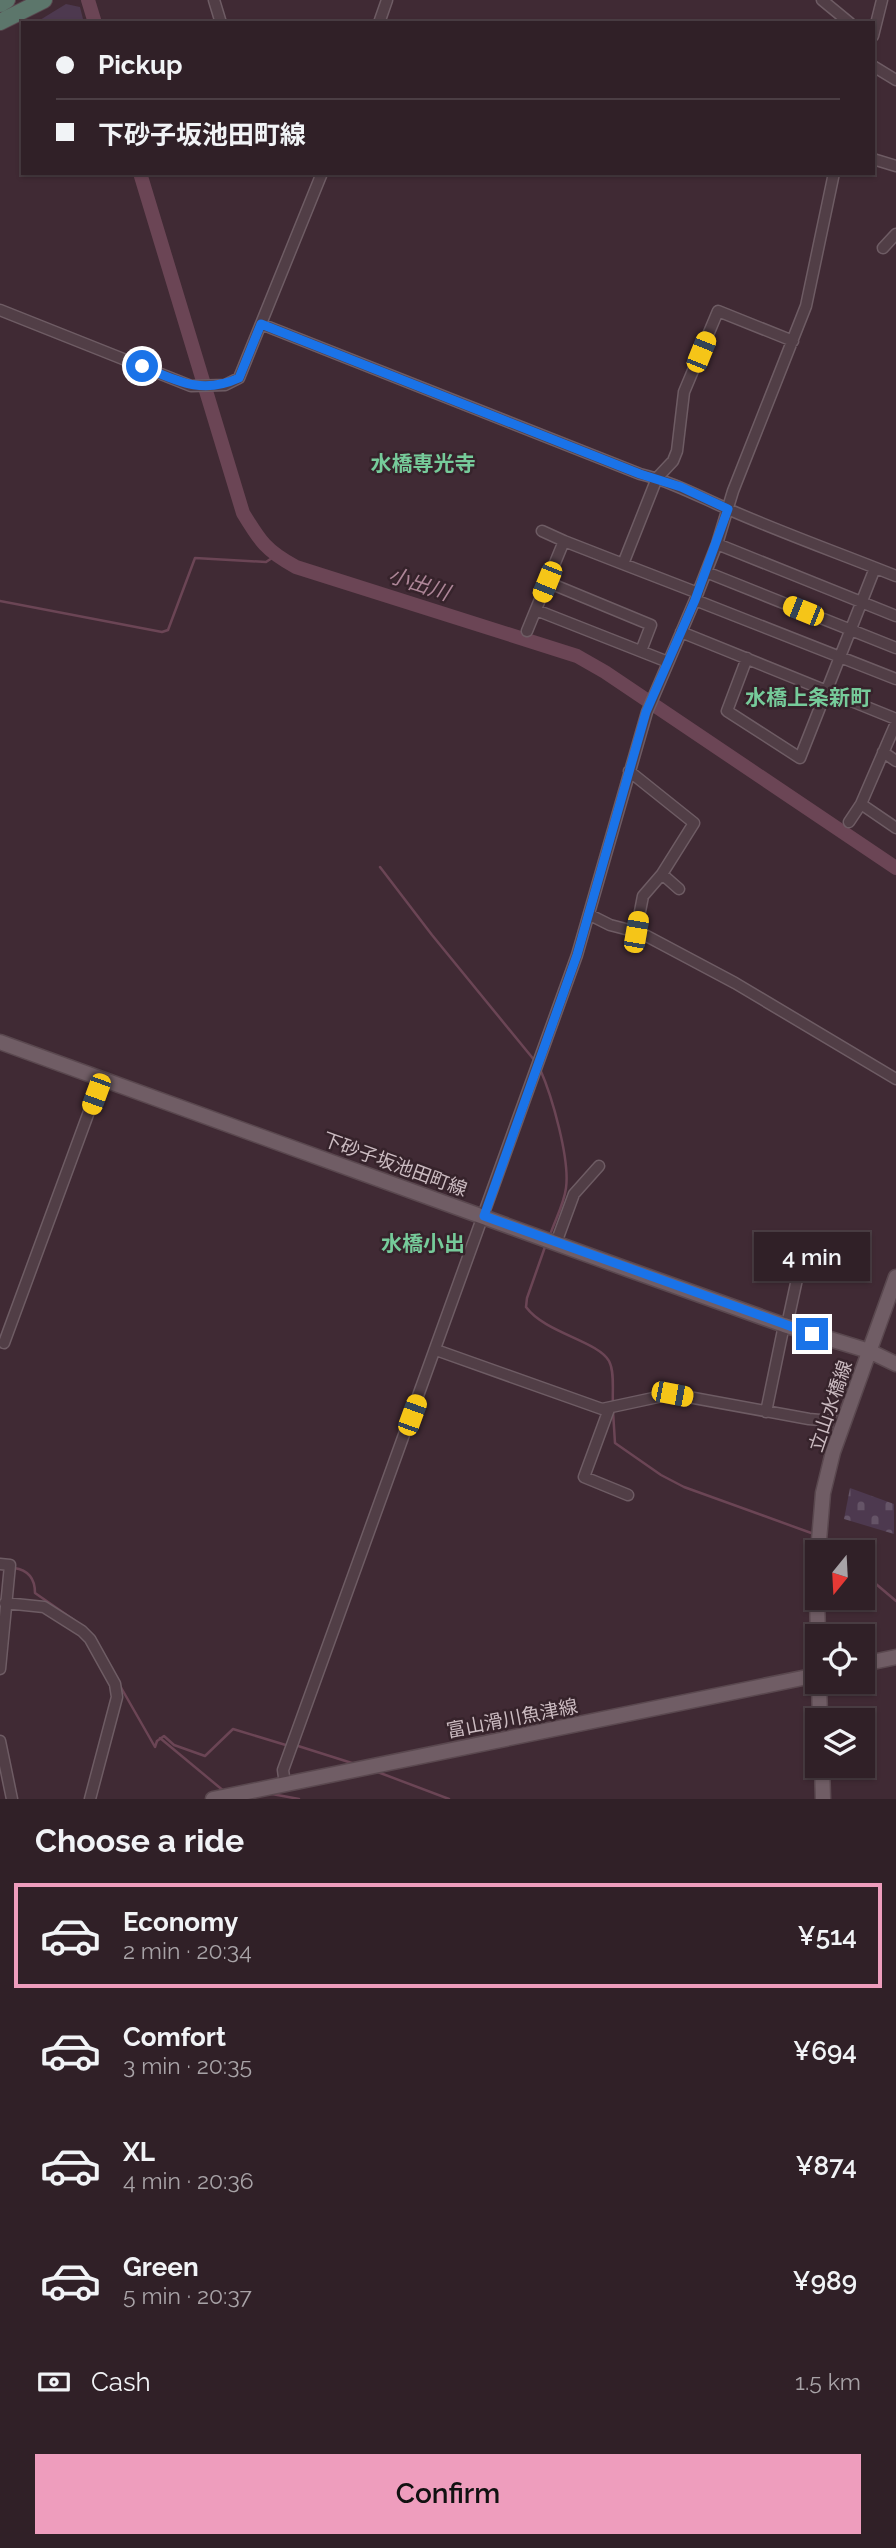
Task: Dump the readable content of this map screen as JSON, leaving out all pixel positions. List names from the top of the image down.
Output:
{
  "streets": {
    "main road": ["下砂子坂池田町線", "立山水橋線", "富山滑川魚津線"]
  },
  "crossings": [
    ["下砂子坂池田町線", "立山水橋線"]
  ],
  "districts": ["水橋専光寺", "水橋上条新町", "水橋小出"],
  "water": ["小出川"],
  "north": "bottom",
  "page": {
    "banner": ["Pickup", "下砂子坂池田町線"],
    "bubble": "4 min",
    "heading": "Choose a ride",
    "list": [
      {
        "name": "Economy",
        "note": "2 min · 20:34",
        "value": "¥514"
      },
      {
        "name": "Comfort",
        "note": "3 min · 20:35",
        "value": "¥694"
      },
      {
        "name": "XL",
        "note": "4 min · 20:36",
        "value": "¥874"
      },
      {
        "name": "Green",
        "note": "5 min · 20:37",
        "value": "¥989"
      }
    ],
    "pay": ["Cash", "1.5 km"],
    "buttons": "Confirm"
  }
}
